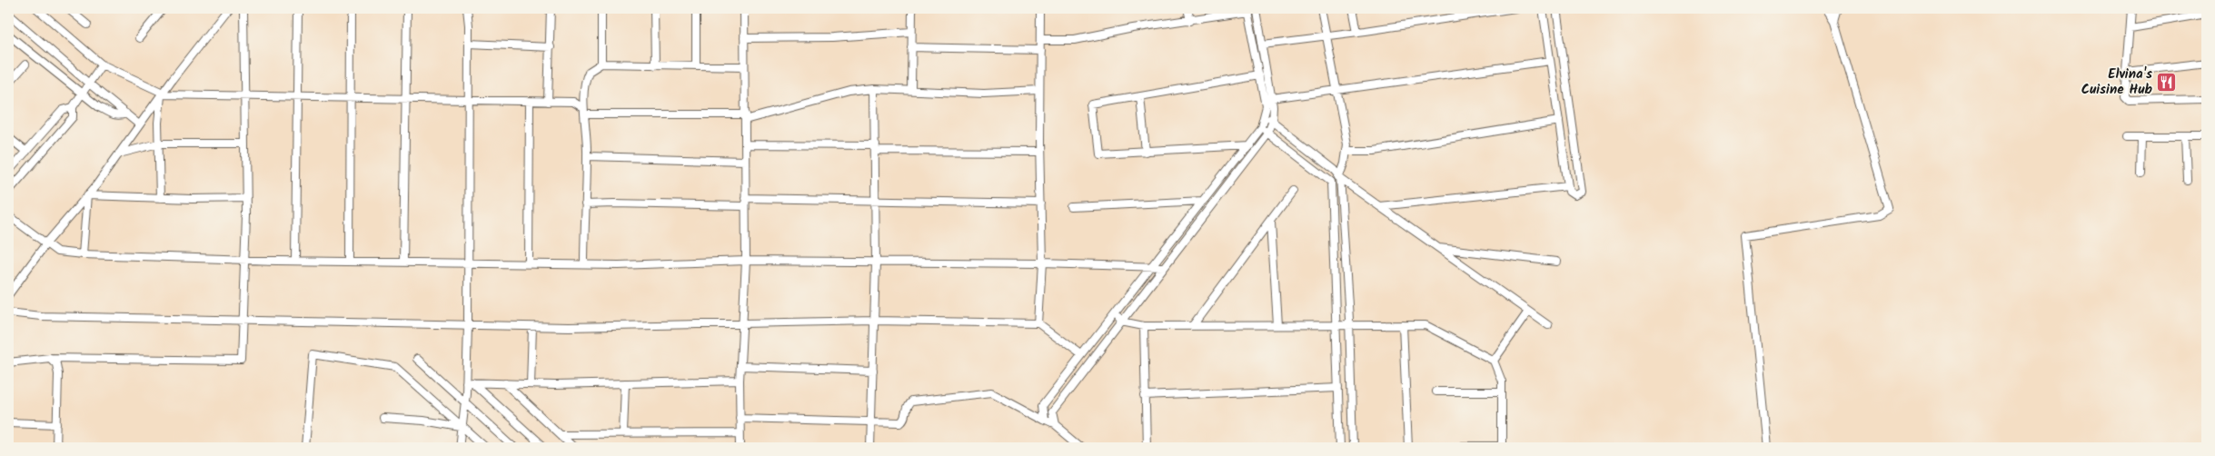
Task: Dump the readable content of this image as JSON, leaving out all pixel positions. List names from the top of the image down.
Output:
{
  "places": {
    "restaurant": ["Elvina's Cuisine Hub"]
  }
}
